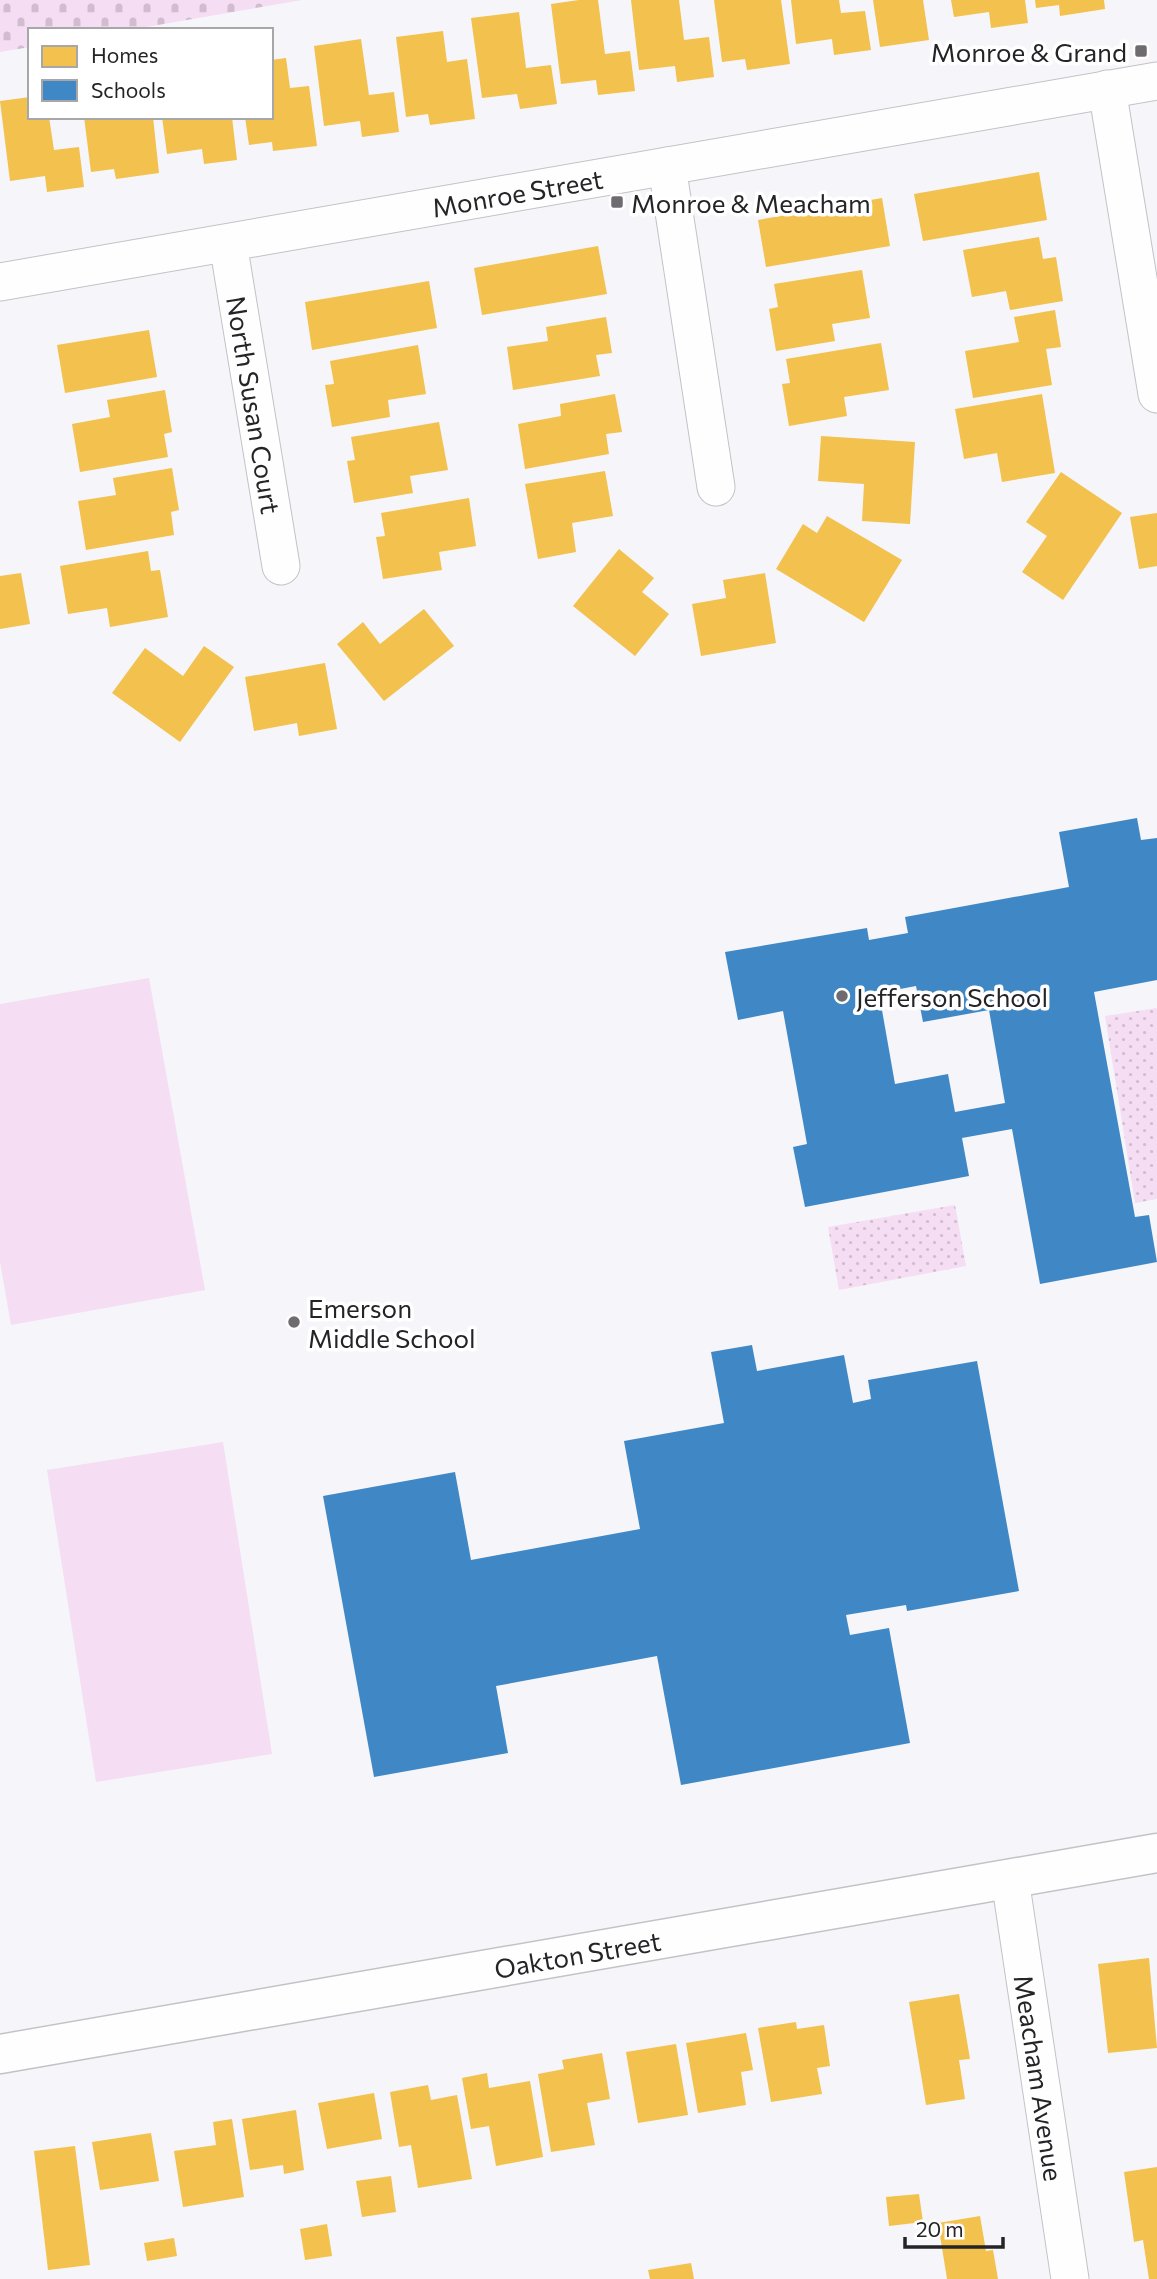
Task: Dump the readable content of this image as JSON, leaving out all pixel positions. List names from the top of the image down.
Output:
{
  "streets": {
    "main road": ["Oakton Street"],
    "street": ["Monroe Street", "North Susan Court", "Meacham Avenue"]
  },
  "crossings": [
    ["Monroe Street", "North Susan Court"],
    ["Oakton Street", "Meacham Avenue"]
  ],
  "places": {
    "transit": ["Monroe & Grand", "Monroe & Meacham"],
    "other": ["Jefferson School", "Emerson Middle School"]
  },
  "legend": ["Homes", "Schools"],
  "scale_bar": "20 m"
}
